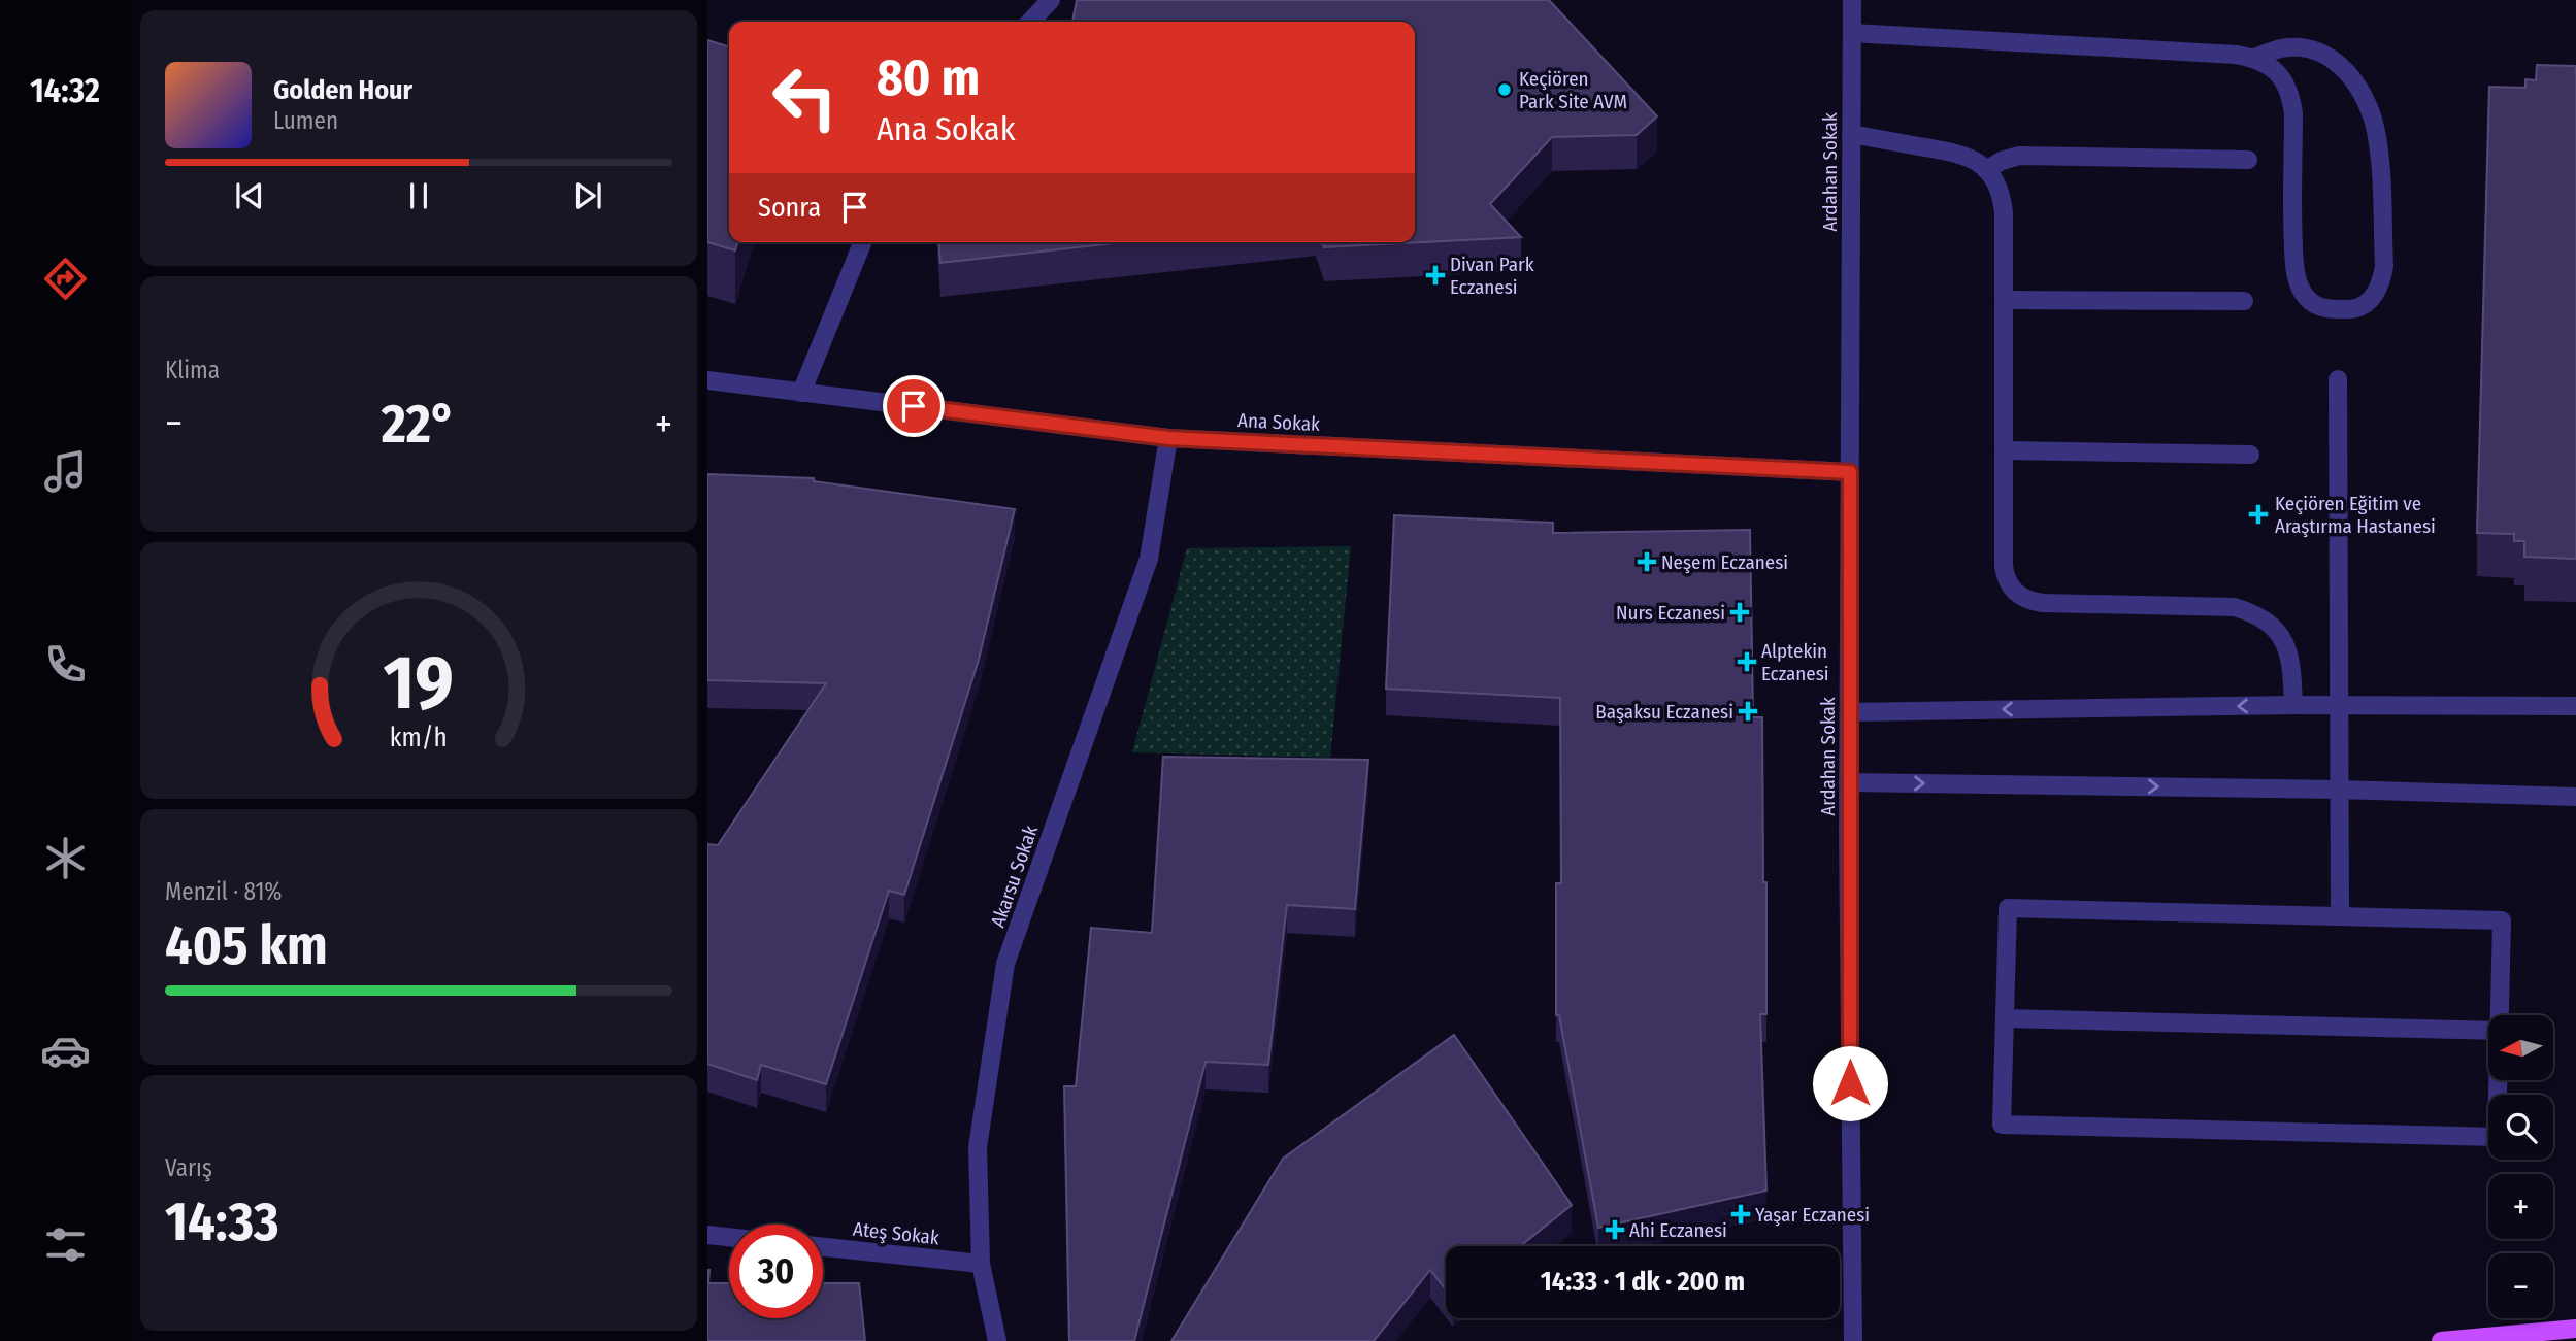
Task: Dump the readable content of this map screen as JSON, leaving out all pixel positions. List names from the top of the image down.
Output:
{
  "streets": {
    "street": [
      "Ardahan Sokak",
      "Ana Sokak",
      "Akarsu Sokak",
      "Ateş Sokak"
    ]
  },
  "crossings": [
    ["Ardahan Sokak", "Ana Sokak"],
    ["Ana Sokak", "Akarsu Sokak"],
    ["Akarsu Sokak", "Ateş Sokak"]
  ],
  "places": {
    "other": ["Keçiören Park Site AVM"],
    "health": [
      "Divan Park Eczanesi",
      "Keçiören Eğitim ve Araştırma Hastanesi",
      "Neşem Eczanesi",
      "Nurs Eczanesi",
      "Alptekin Eczanesi",
      "Başaksu Eczanesi",
      "Yaşar Eczanesi",
      "Ahi Eczanesi"
    ]
  },
  "north": "left",
  "page": {
    "tabs": "14:32",
    "turn": ["80 m", "Ana Sokak"],
    "song": ["Golden Hour", "Lumen"],
    "then": "Sonra",
    "tile": [
      "Klima",
      ["Menzil · 81%", "405 km"],
      ["Varış", "14:33"]
    ],
    "heat": ["−", "22°", "+"],
    "map_buttons": ["+", "−"],
    "limit": "30",
    "trip": "14:33 · 1 dk · 200 m",
    "gauge": ["19", "km/h"]
  }
}
